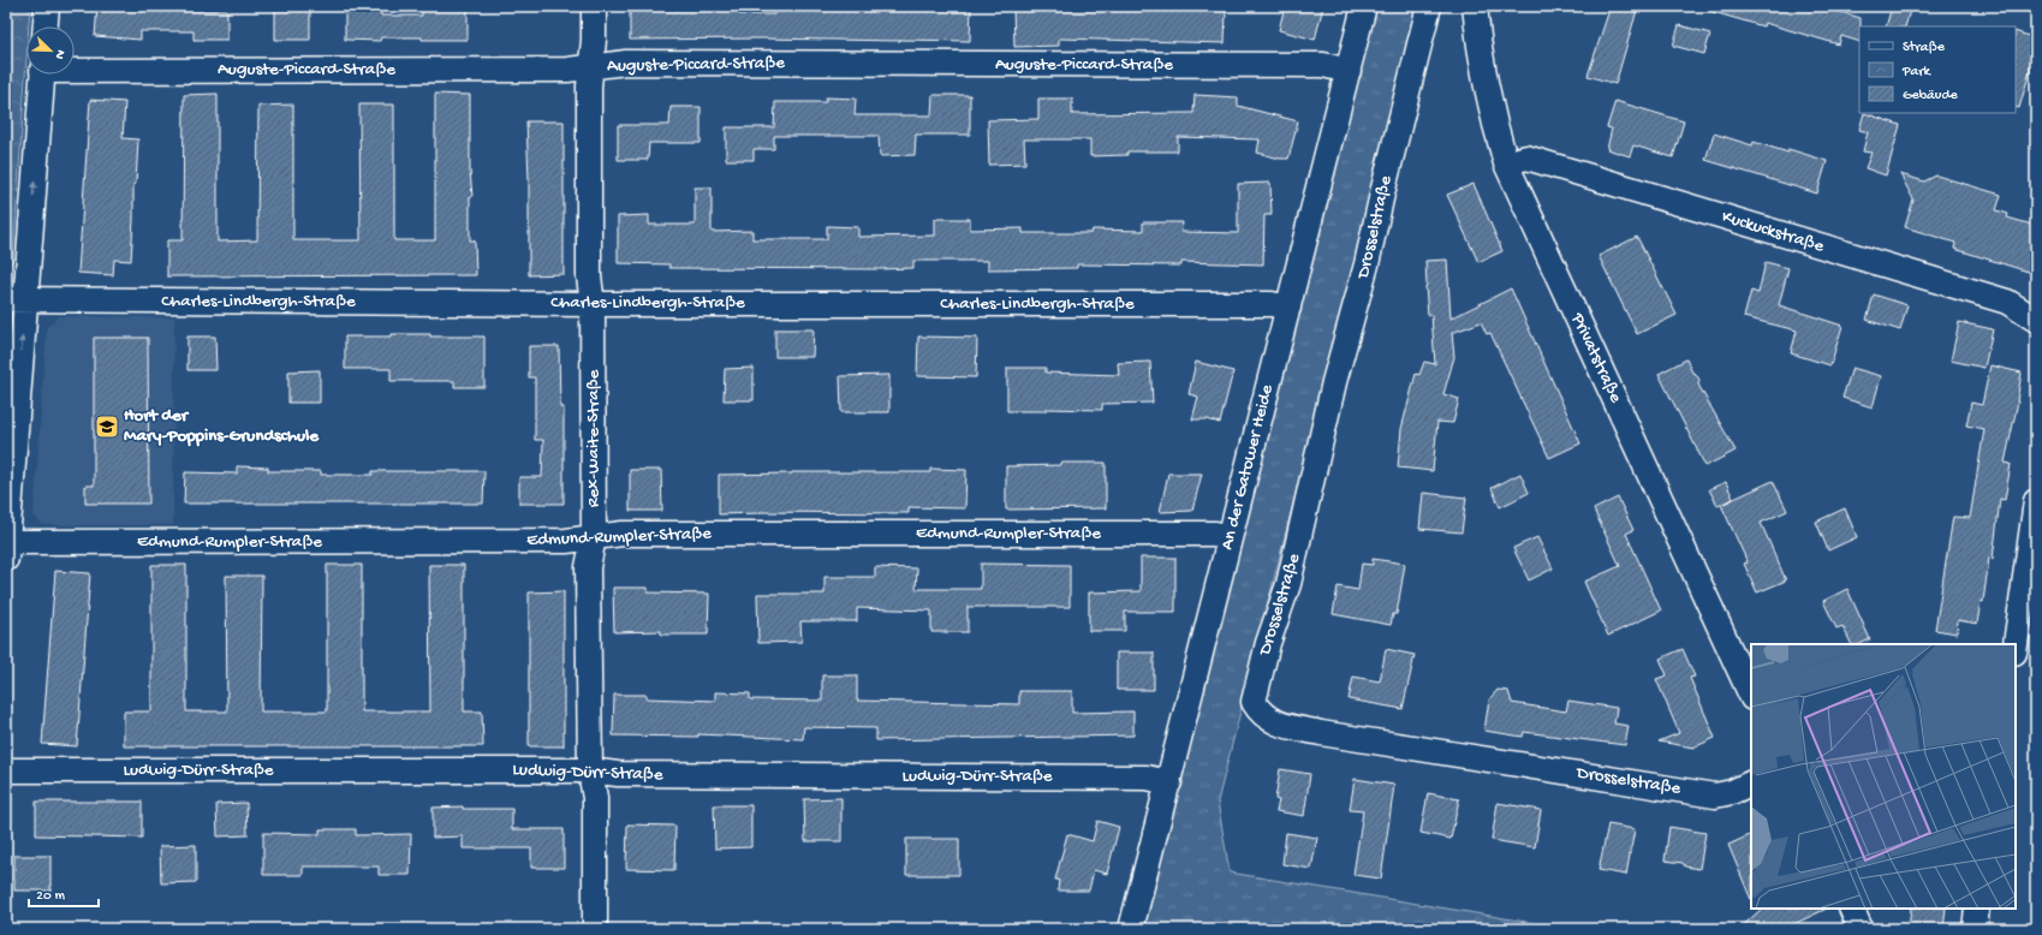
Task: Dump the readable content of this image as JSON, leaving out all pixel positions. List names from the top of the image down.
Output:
{
  "streets": {
    "street": [
      "Auguste-Piccard-Straße",
      "Drosselstraße",
      "Kuckuckstraße",
      "Charles-Lindbergh-Straße",
      "Privatstraße",
      "Rex-Waite-Straße",
      "An der Gatower Heide",
      "Edmund-Rumpler-Straße",
      "Ludwig-Dürr-Straße"
    ]
  },
  "crossings": [
    ["Auguste-Piccard-Straße", "Rex-Waite-Straße"],
    ["Auguste-Piccard-Straße", "An der Gatower Heide"],
    ["Kuckuckstraße", "Privatstraße"],
    ["Charles-Lindbergh-Straße", "Rex-Waite-Straße"],
    ["Charles-Lindbergh-Straße", "An der Gatower Heide"],
    ["Rex-Waite-Straße", "Edmund-Rumpler-Straße"],
    ["Rex-Waite-Straße", "Ludwig-Dürr-Straße"],
    ["An der Gatower Heide", "Edmund-Rumpler-Straße"],
    ["An der Gatower Heide", "Ludwig-Dürr-Straße"]
  ],
  "places": {
    "school or university": ["Hort der Mary-Poppins-Grundschule"]
  },
  "legend": ["Straße", "Park", "Gebäude"],
  "scale_bar": "20 m",
  "north": "bottom right"
}
